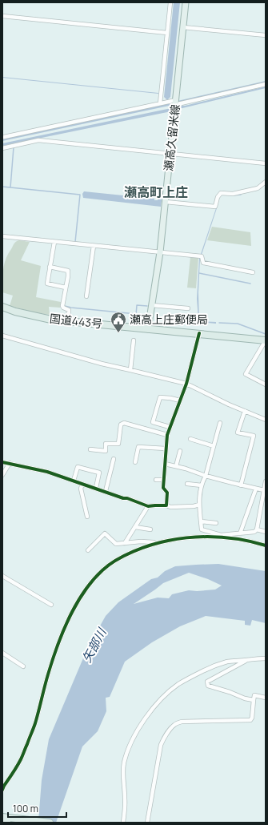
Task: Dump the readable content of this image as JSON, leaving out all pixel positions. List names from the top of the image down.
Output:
{
  "streets": {
    "highway": ["国道443号"],
    "main road": ["瀬高久留米線"]
  },
  "crossings": [
    ["瀬高久留米線", "国道443号"]
  ],
  "districts": ["瀬高町上庄"],
  "water": ["矢部川"],
  "places": {
    "public building": ["瀬高上庄郵便局"]
  },
  "scale_bar": "100 m"
}
